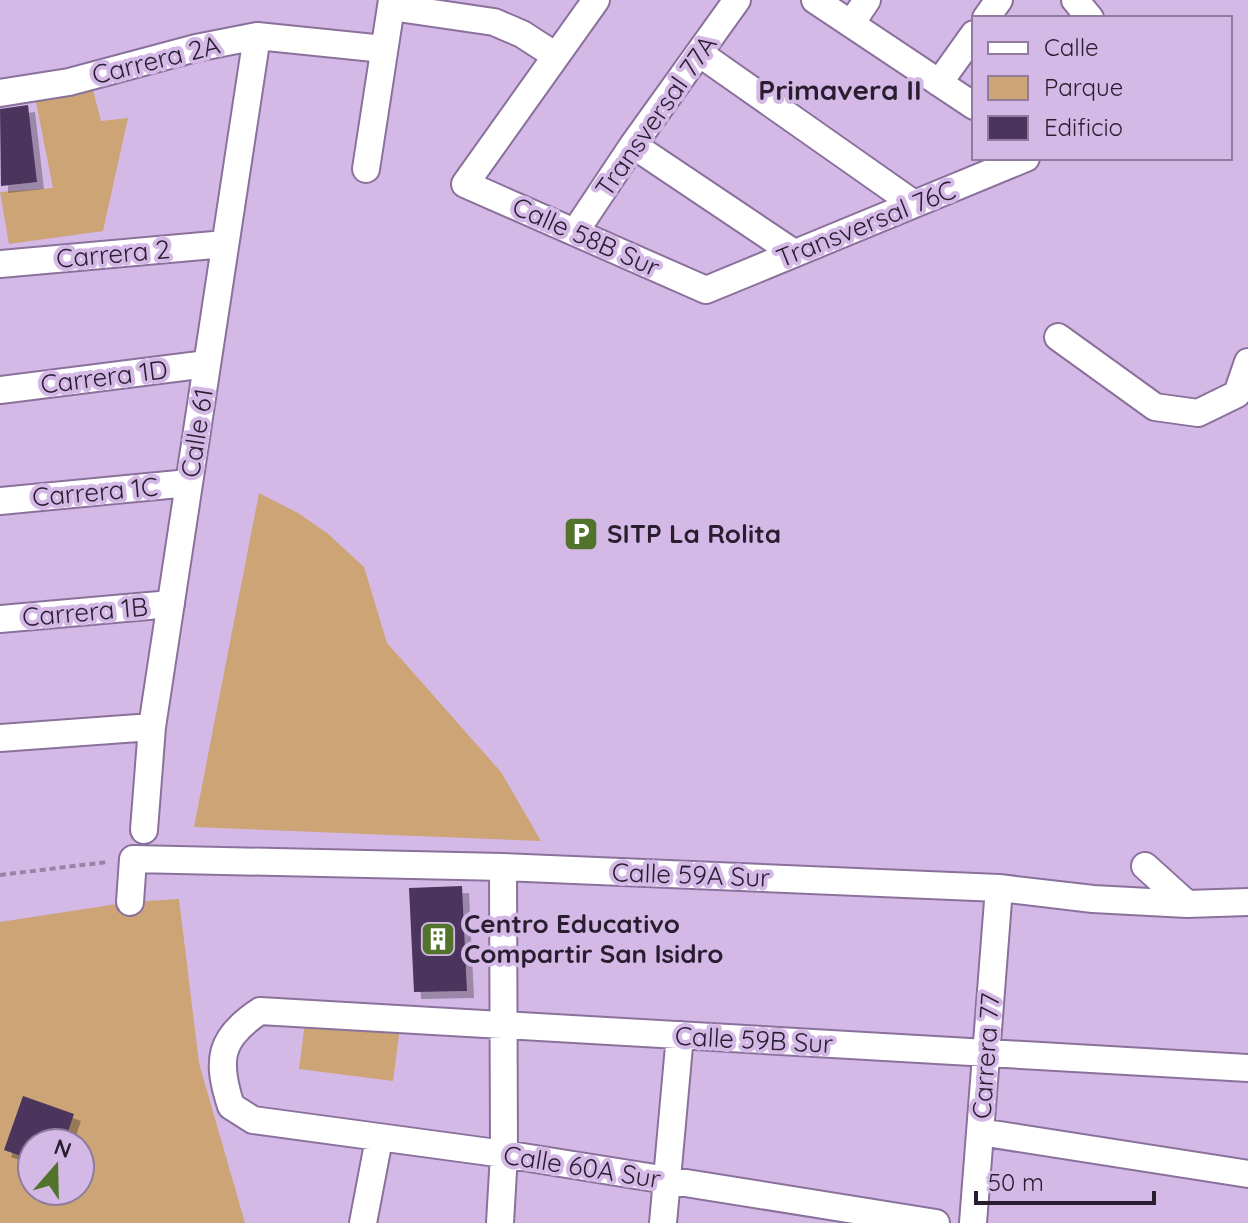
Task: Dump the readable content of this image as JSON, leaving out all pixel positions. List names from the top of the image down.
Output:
{
  "streets": {
    "street": [
      "Carrera 2A",
      "Transversal 77A",
      "Transversal 76C",
      "Calle 58B Sur",
      "Carrera 2",
      "Carrera 1D",
      "Calle 61",
      "Carrera 1C",
      "Carrera 1B",
      "Calle 59A Sur",
      "Calle 59B Sur",
      "Carrera 77",
      "Calle 60A Sur"
    ]
  },
  "crossings": [
    ["Carrera 2A", "Calle 61"],
    ["Transversal 77A", "Calle 58B Sur"],
    ["Transversal 76C", "Calle 58B Sur"],
    ["Carrera 2", "Calle 61"],
    ["Carrera 1D", "Calle 61"],
    ["Calle 61", "Carrera 1C"],
    ["Calle 61", "Carrera 1B"],
    ["Calle 59A Sur", "Carrera 77"],
    ["Calle 59B Sur", "Carrera 77"],
    ["Calle 59B Sur", "Calle 60A Sur"]
  ],
  "districts": ["Primavera II"],
  "places": {
    "parking": ["SITP La Rolita"],
    "building": ["Centro Educativo Compartir San Isidro"]
  },
  "legend": ["Calle", "Parque", "Edificio"],
  "scale_bar": "50 m",
  "north": "top"
}
